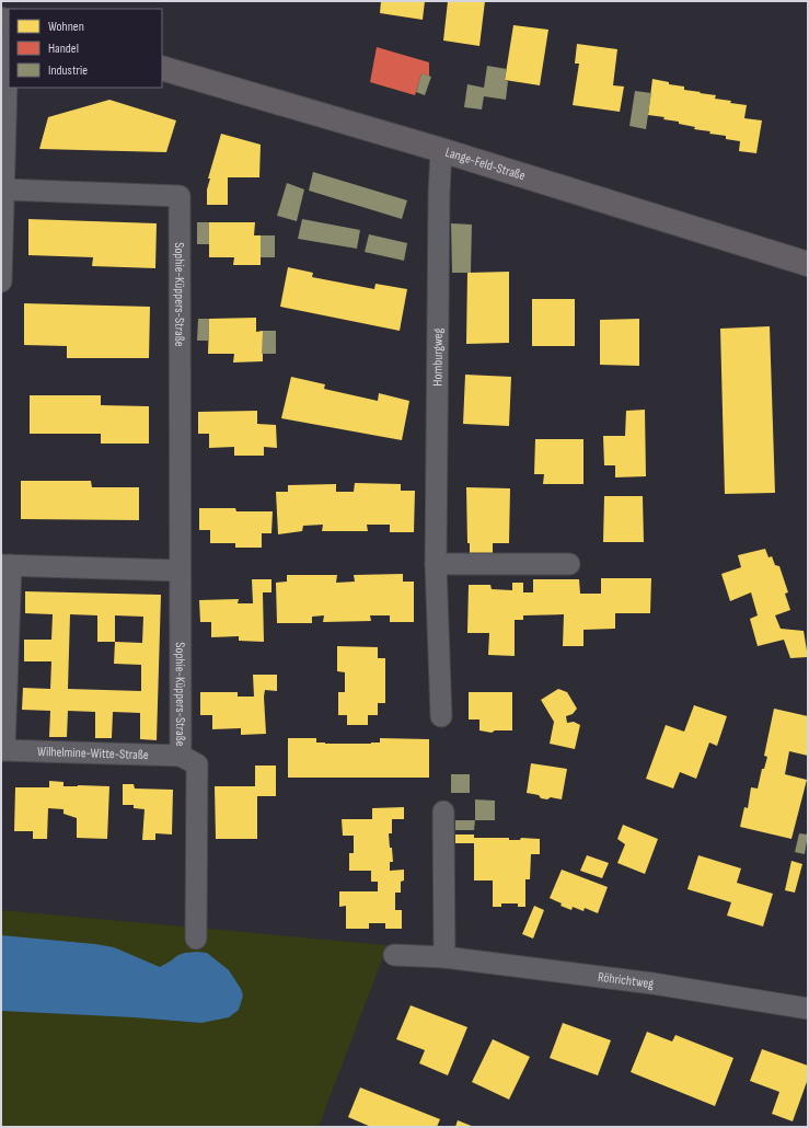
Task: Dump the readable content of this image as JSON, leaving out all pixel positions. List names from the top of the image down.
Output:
{
  "streets": {
    "street": [
      "Lange-Feld-Straße",
      "Sophie-Küppers-Straße",
      "Homburgweg",
      "Wilhelmine-Witte-Straße",
      "Röhrichtweg"
    ]
  },
  "crossings": [
    ["Lange-Feld-Straße", "Homburgweg"],
    ["Sophie-Küppers-Straße", "Wilhelmine-Witte-Straße"]
  ],
  "legend": ["Wohnen", "Handel", "Industrie"]
}
